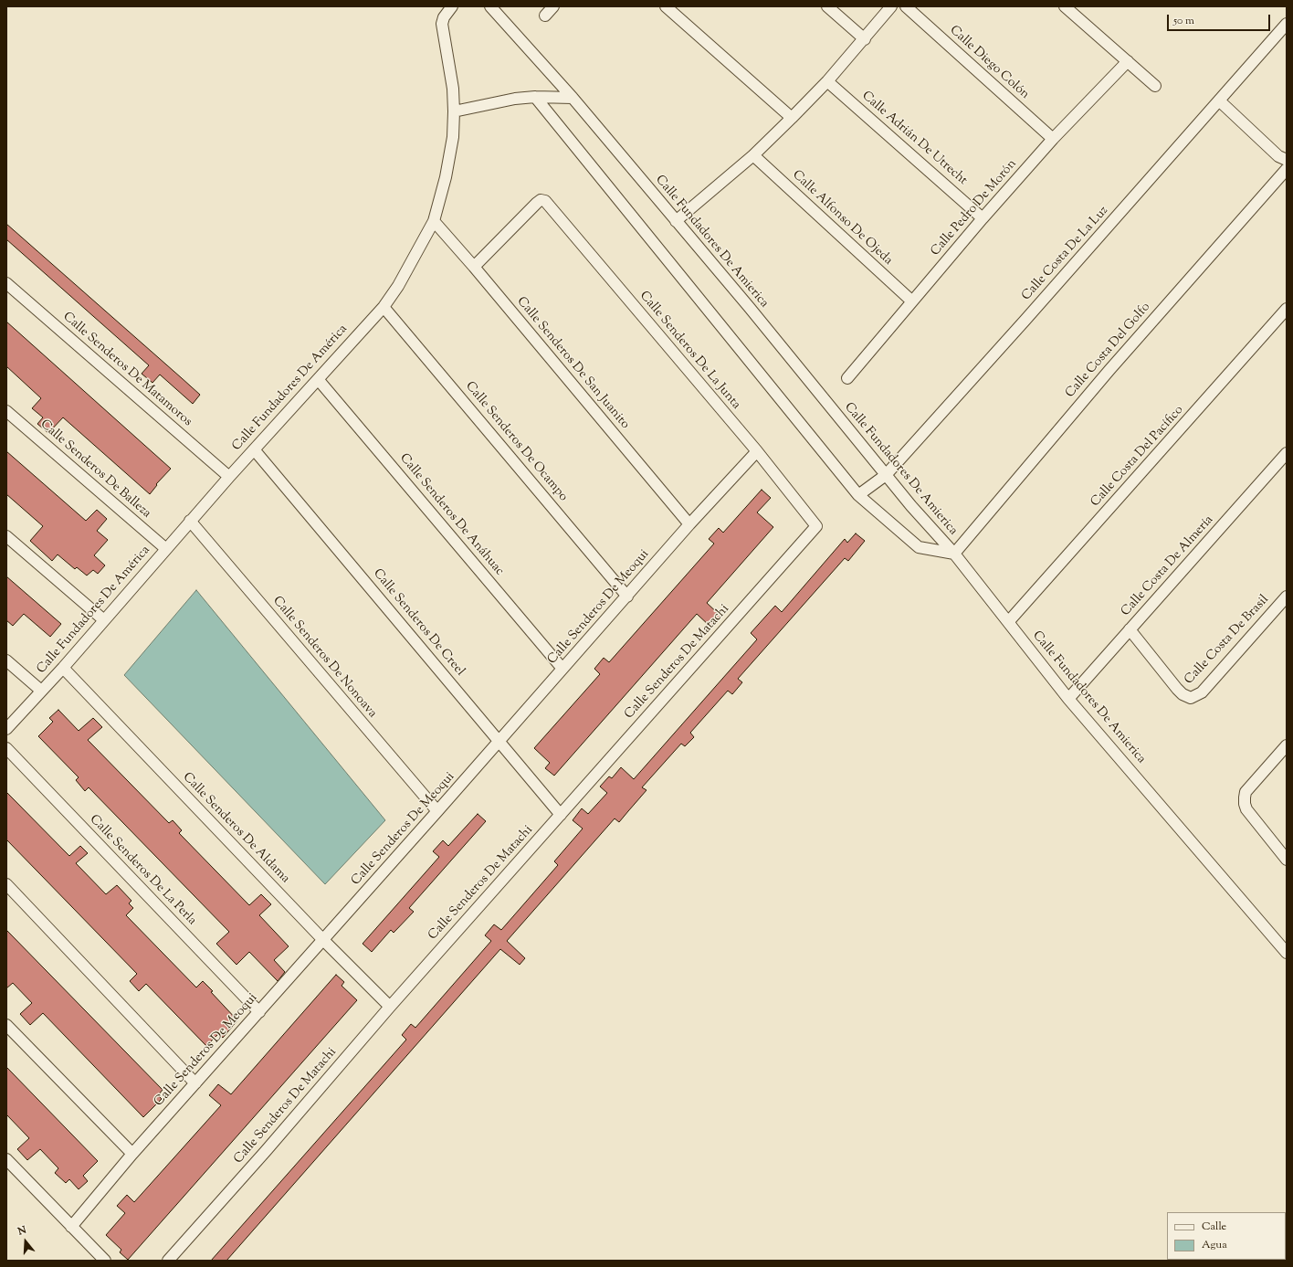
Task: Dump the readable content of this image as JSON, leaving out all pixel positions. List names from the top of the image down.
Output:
{
  "streets": {
    "street": [
      "Calle Diego Colón",
      "Calle Adrián De Utrecht",
      "Calle Pedro De Morón",
      "Calle Alfonso De Ojeda",
      "Calle Fundadores De Amierica",
      "Calle Costa De La Luz",
      "Calle Senderos De La Junta",
      "Calle Costa Del Golfo",
      "Calle Senderos De San Juanito",
      "Calle Senderos De Matamoros",
      "Calle Fundadores De América",
      "Calle Senderos De Ocampo",
      "Calle Costa Del Pacífico",
      "Calle Senderos De Balleza",
      "Calle Senderos De Anáhuac",
      "Calle Costa De Almería",
      "Calle Senderos De Meoqui",
      "Calle Senderos De Creel",
      "Calle Costa De Brasil",
      "Calle Senderos De Nonoava",
      "Calle Senderos De Matachi",
      "Calle Senderos De Aldama",
      "Calle Senderos De La Perla"
    ]
  },
  "crossings": [
    ["Calle Diego Colón", "Calle Pedro De Morón"],
    ["Calle Adrián De Utrecht", "Calle Pedro De Morón"],
    ["Calle Pedro De Morón", "Calle Alfonso De Ojeda"],
    ["Calle Fundadores De Amierica", "Calle Costa De La Luz"],
    ["Calle Fundadores De Amierica", "Calle Costa Del Golfo"],
    ["Calle Fundadores De Amierica", "Calle Costa Del Pacífico"],
    ["Calle Fundadores De Amierica", "Calle Costa De Almería"],
    ["Calle Senderos De La Junta", "Calle Senderos De San Juanito"],
    ["Calle Senderos De La Junta", "Calle Senderos De Meoqui"],
    ["Calle Senderos De La Junta", "Calle Senderos De Matachi"],
    ["Calle Senderos De San Juanito", "Calle Fundadores De América"],
    ["Calle Senderos De San Juanito", "Calle Senderos De Meoqui"],
    ["Calle Senderos De Matamoros", "Calle Fundadores De América"],
    ["Calle Fundadores De América", "Calle Senderos De Ocampo"],
    ["Calle Fundadores De América", "Calle Senderos De Balleza"],
    ["Calle Fundadores De América", "Calle Senderos De Anáhuac"],
    ["Calle Fundadores De América", "Calle Senderos De Creel"],
    ["Calle Fundadores De América", "Calle Senderos De Nonoava"],
    ["Calle Fundadores De América", "Calle Senderos De Aldama"],
    ["Calle Senderos De Ocampo", "Calle Senderos De Meoqui"],
    ["Calle Senderos De Anáhuac", "Calle Senderos De Meoqui"],
    ["Calle Costa De Almería", "Calle Costa De Brasil"],
    ["Calle Senderos De Meoqui", "Calle Senderos De Creel"],
    ["Calle Senderos De Meoqui", "Calle Senderos De Nonoava"],
    ["Calle Senderos De Meoqui", "Calle Senderos De Aldama"],
    ["Calle Senderos De Meoqui", "Calle Senderos De La Perla"],
    ["Calle Senderos De Creel", "Calle Senderos De Matachi"],
    ["Calle Senderos De Matachi", "Calle Senderos De Aldama"]
  ],
  "legend": ["Calle", "Agua"],
  "scale_bar": "50 m",
  "north": "top"
}
